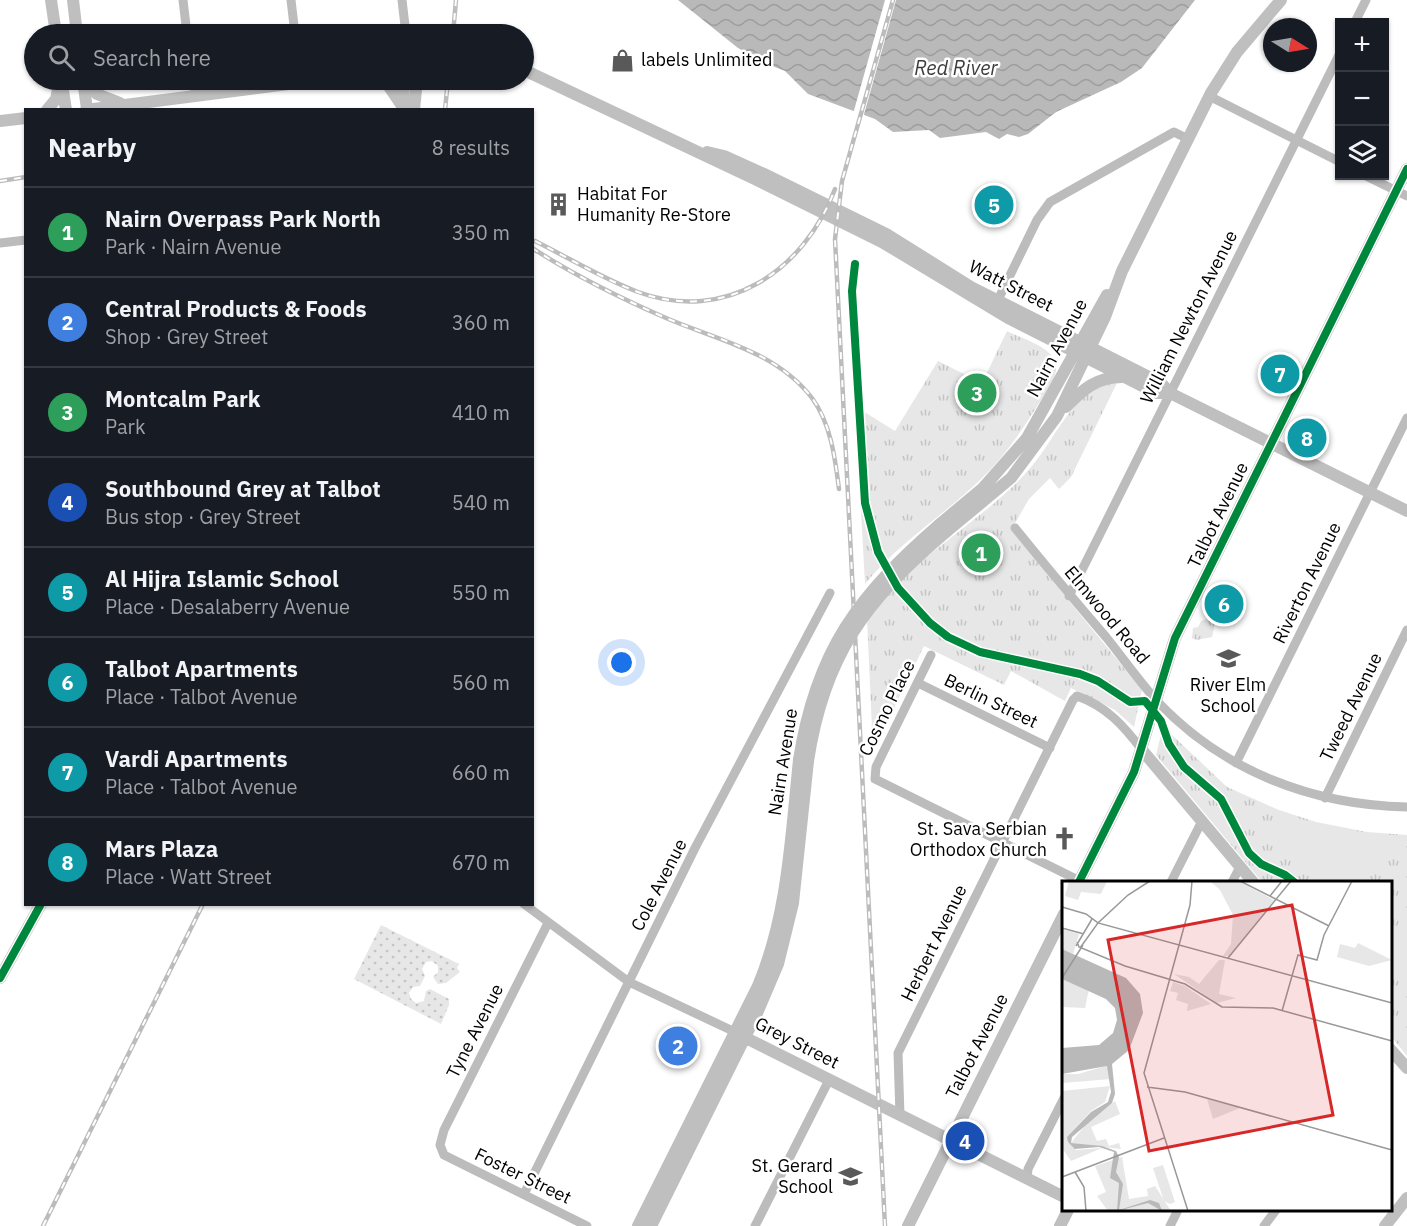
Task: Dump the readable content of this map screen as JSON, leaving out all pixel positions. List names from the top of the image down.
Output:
{
  "streets": {
    "main road": [
      "Watt Street",
      "Nairn Avenue",
      "Talbot Avenue",
      "Grey Street"
    ],
    "street": [
      "William Newton Avenue",
      "Riverton Avenue",
      "Elmwood Road",
      "Berlin Street",
      "Tweed Avenue",
      "Cosmo Place",
      "Cole Avenue",
      "Herbert Avenue",
      "Tyne Avenue",
      "Foster Street"
    ]
  },
  "crossings": [
    ["Watt Street", "William Newton Avenue"],
    ["Watt Street", "Nairn Avenue"],
    ["Watt Street", "Talbot Avenue"],
    ["Watt Street", "Riverton Avenue"],
    ["William Newton Avenue", "Elmwood Road"],
    ["Nairn Avenue", "Grey Street"],
    ["Talbot Avenue", "Elmwood Road"],
    ["Talbot Avenue", "Herbert Avenue"],
    ["Talbot Avenue", "Grey Street"],
    ["Riverton Avenue", "Elmwood Road"],
    ["Elmwood Road", "Tweed Avenue"],
    ["Berlin Street", "Cosmo Place"],
    ["Berlin Street", "Herbert Avenue"],
    ["Cosmo Place", "Herbert Avenue"],
    ["Cole Avenue", "Grey Street"],
    ["Cole Avenue", "Foster Street"],
    ["Herbert Avenue", "Grey Street"],
    ["Tyne Avenue", "Grey Street"],
    ["Tyne Avenue", "Foster Street"]
  ],
  "water": ["Red River"],
  "places": {
    "shop": ["labels Unlimited"],
    "building": ["Habitat For Humanity Re-Store"],
    "school or university": ["River Elm School", "St. Gerard School"],
    "church": ["St. Sava Serbian Orthodox Church"]
  },
  "north": "right",
  "page": {
    "map_buttons": ["+", "−"],
    "search": "Search here",
    "heading": ["Nearby", "8 results"],
    "pins": [
      "5",
      "7",
      "3",
      "8",
      "1",
      "6",
      "2",
      "4"
    ],
    "list": [
      {
        "mark": "1",
        "name": "Nairn Overpass Park North",
        "note": "Park · Nairn Avenue",
        "value": "350 m"
      },
      {
        "mark": "2",
        "name": "Central Products & Foods",
        "note": "Shop · Grey Street",
        "value": "360 m"
      },
      {
        "mark": "3",
        "name": "Montcalm Park",
        "note": "Park",
        "value": "410 m"
      },
      {
        "mark": "4",
        "name": "Southbound Grey at Talbot",
        "note": "Bus stop · Grey Street",
        "value": "540 m"
      },
      {
        "mark": "5",
        "name": "Al Hijra Islamic School",
        "note": "Place · Desalaberry Avenue",
        "value": "550 m"
      },
      {
        "mark": "6",
        "name": "Talbot Apartments",
        "note": "Place · Talbot Avenue",
        "value": "560 m"
      },
      {
        "mark": "7",
        "name": "Vardi Apartments",
        "note": "Place · Talbot Avenue",
        "value": "660 m"
      },
      {
        "mark": "8",
        "name": "Mars Plaza",
        "note": "Place · Watt Street",
        "value": "670 m"
      }
    ]
  }
}
